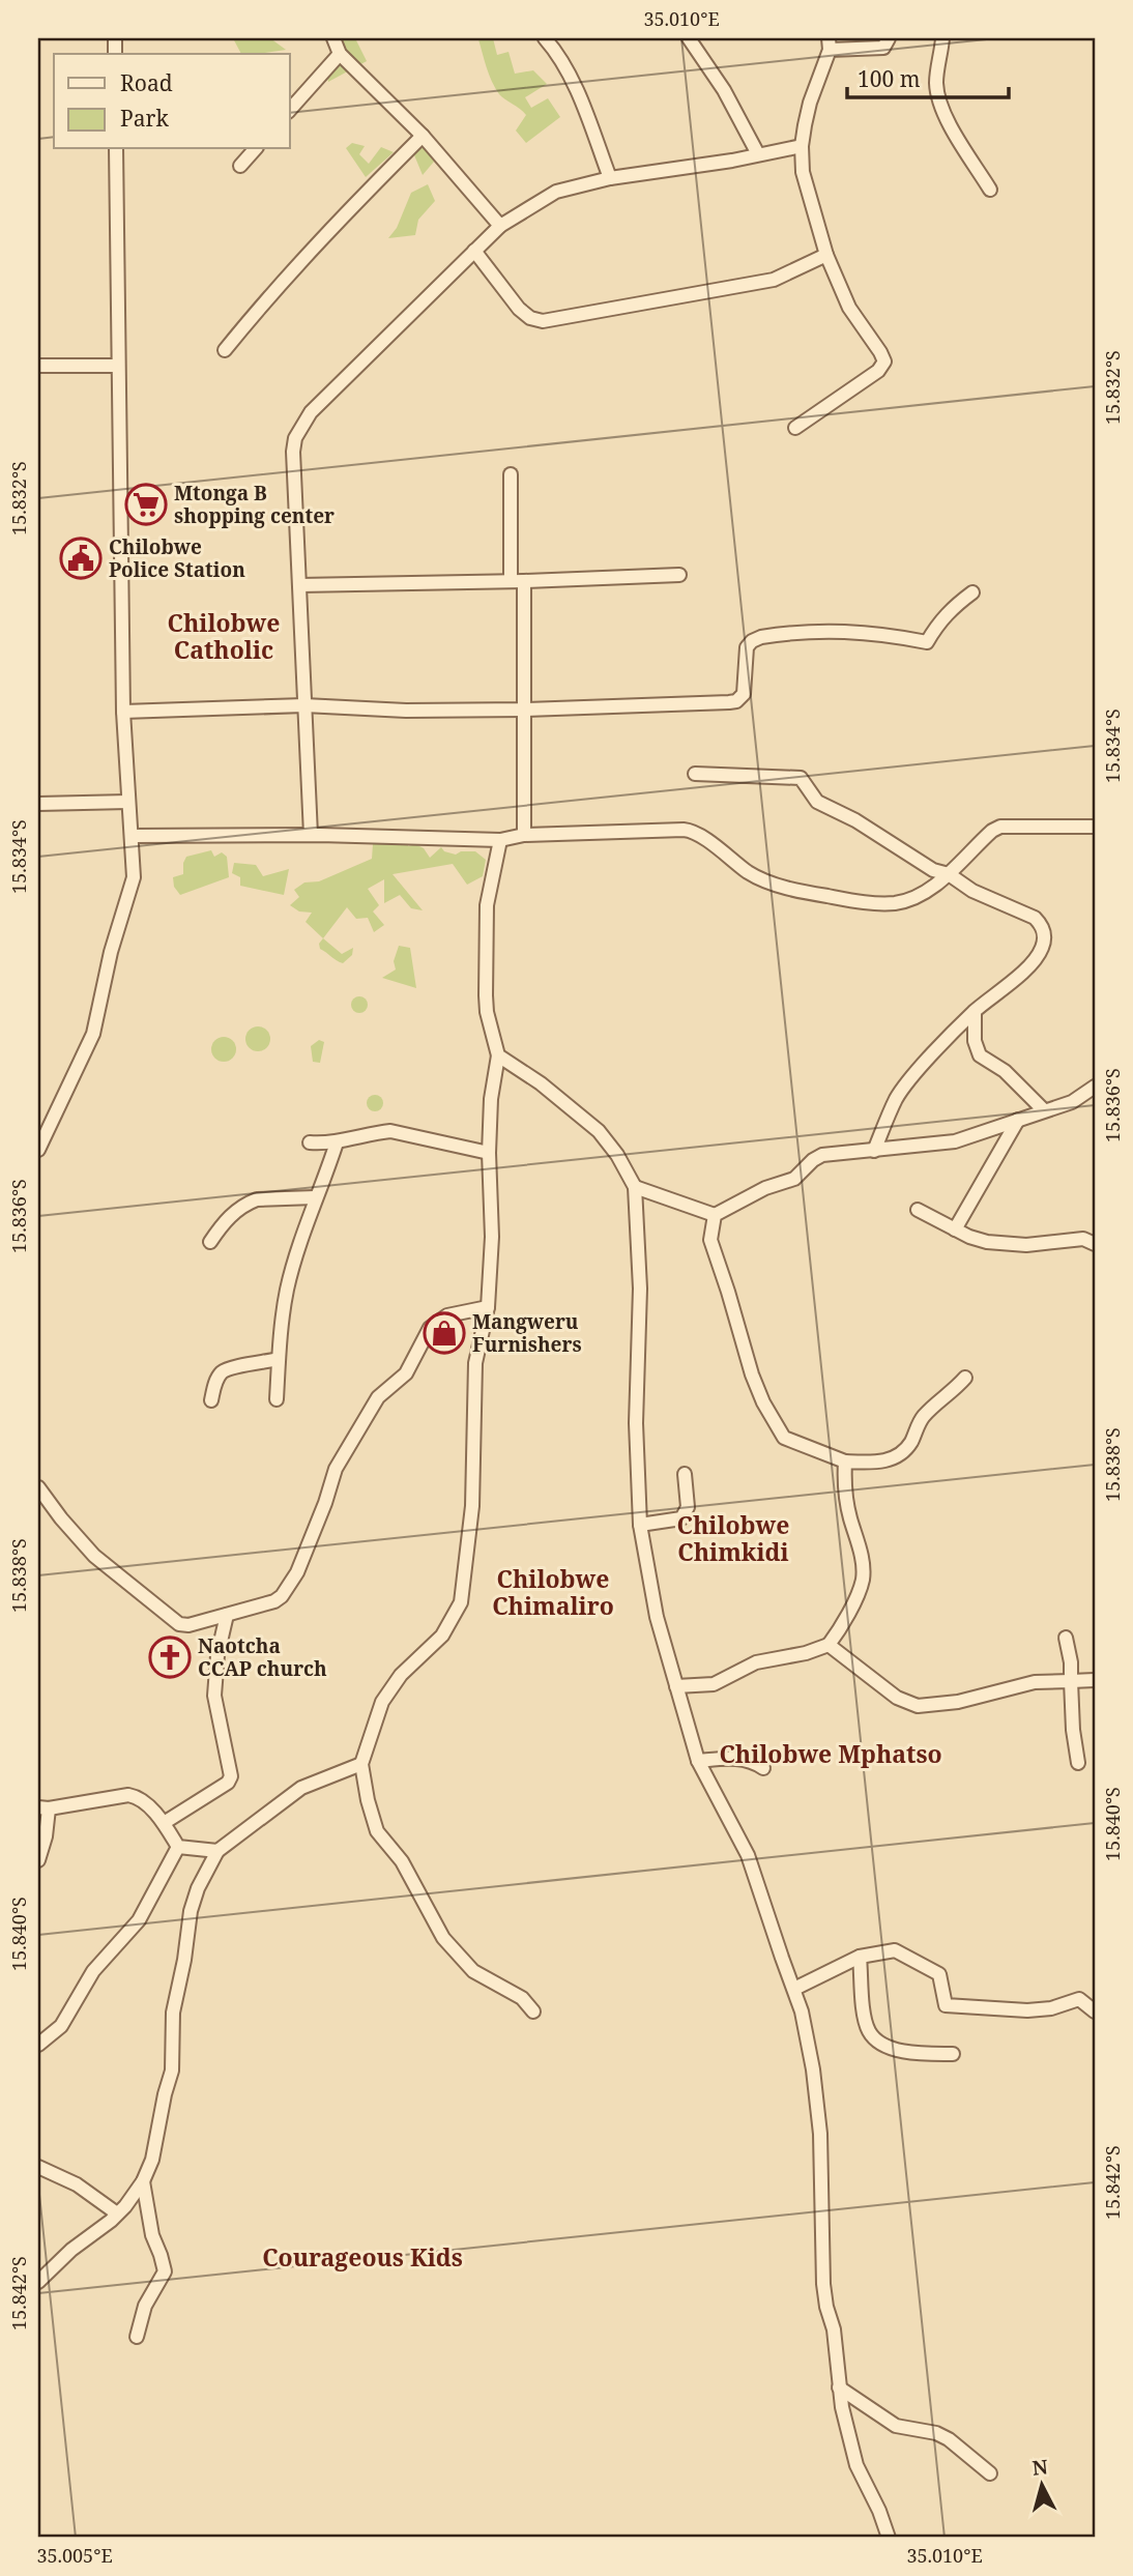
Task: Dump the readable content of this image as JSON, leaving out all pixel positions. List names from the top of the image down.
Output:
{
  "districts": [
    "Chilobwe Catholic",
    "Chilobwe Chimkidi",
    "Chilobwe Chimaliro",
    "Chilobwe Mphatso",
    "Courageous Kids"
  ],
  "places": {
    "supermarket": ["Mtonga B shopping center"],
    "public building": ["Chilobwe Police Station"],
    "shop": ["Mangweru Furnishers"],
    "church": ["Naotcha CCAP church"]
  },
  "legend": ["Road", "Park"],
  "scale_bar": "100 m",
  "north": "top",
  "coordinates": [
    "35.010°E",
    "15.832°S",
    "15.834°S",
    "15.836°S",
    "15.838°S",
    "15.840°S",
    "15.842°S",
    "35.005°E"
  ]
}
